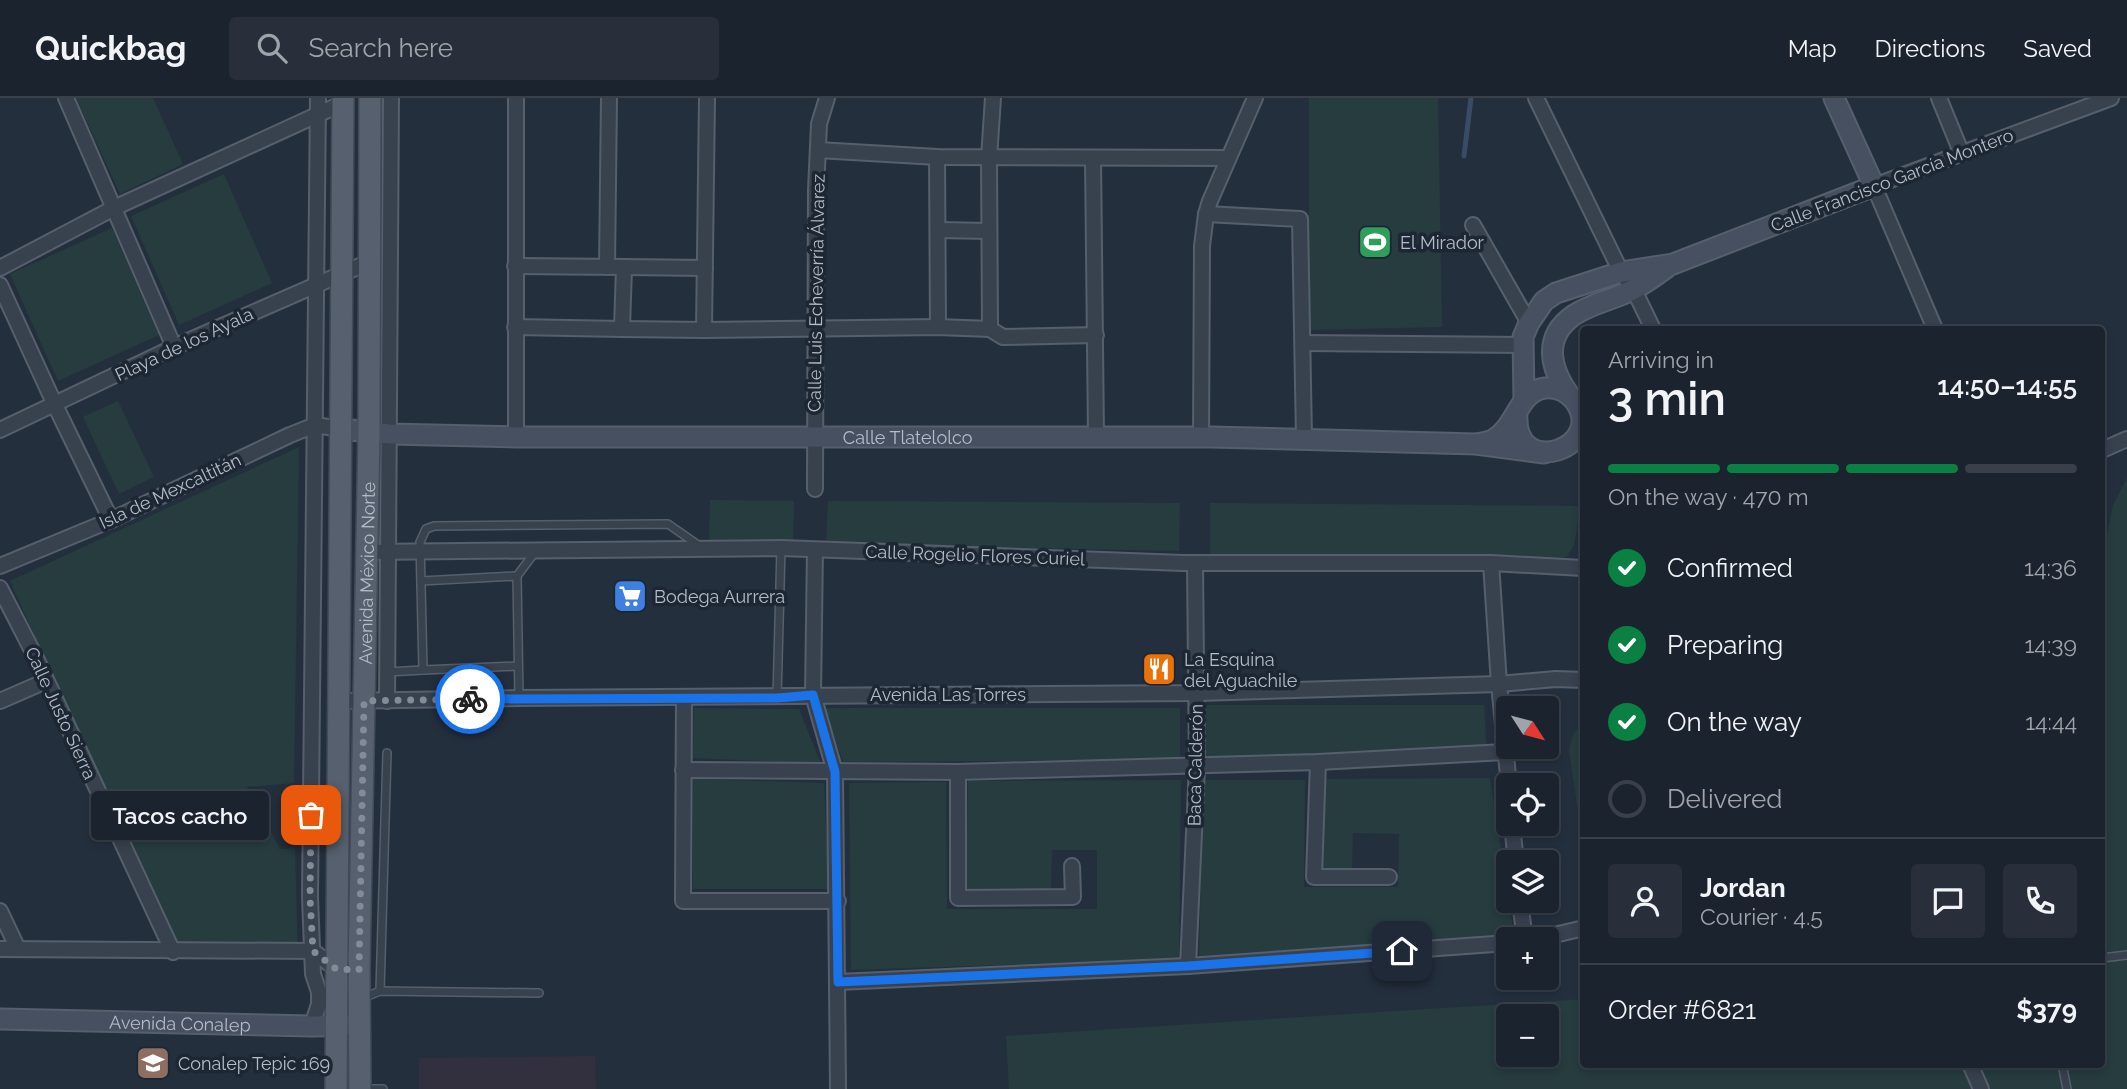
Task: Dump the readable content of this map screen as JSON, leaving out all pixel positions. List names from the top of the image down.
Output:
{
  "streets": {
    "main road": ["Avenida México Norte"],
    "street": [
      "Calle Francisco García Montero",
      "Calle Luis Echeverría Álvarez",
      "Playa de los Ayala",
      "Calle Tlatelolco",
      "Isla de Mexcaltitán",
      "Calle Rogelio Flores Curiel",
      "Avenida Las Torres",
      "Calle Justo Sierra",
      "Baca Calderón",
      "Avenida Conalep"
    ]
  },
  "crossings": [
    ["Calle Francisco García Montero", "Calle Tlatelolco"],
    ["Calle Luis Echeverría Álvarez", "Calle Tlatelolco"],
    ["Playa de los Ayala", "Avenida México Norte"],
    ["Calle Tlatelolco", "Avenida México Norte"],
    ["Calle Rogelio Flores Curiel", "Avenida México Norte"],
    ["Calle Rogelio Flores Curiel", "Baca Calderón"],
    ["Avenida México Norte", "Avenida Las Torres"],
    ["Avenida México Norte", "Avenida Conalep"],
    ["Avenida Las Torres", "Baca Calderón"]
  ],
  "places": {
    "sports": ["El Mirador"],
    "supermarket": ["Bodega Aurrera"],
    "restaurant": ["La Esquina del Aguachile"],
    "other": ["Tacos cacho"],
    "school or university": ["Conalep Tepic 169"]
  },
  "north": "bottom right",
  "page": {
    "header": "Quickbag",
    "search": "Search here",
    "nav": ["Map", "Directions", "Saved"],
    "heading": ["3 min", "Arriving in", "14:50–14:55"],
    "panel": [
      "Jordan",
      "Courier · 4.5",
      "Order #6821",
      "$379"
    ],
    "bar": "On the way · 470 m",
    "list": [
      ["Confirmed", "14:36"],
      ["Preparing", "14:39"],
      ["On the way", "14:44"],
      "Delivered"
    ],
    "map_buttons": ["+", "−"],
    "bubble": "Tacos cacho"
  }
}
